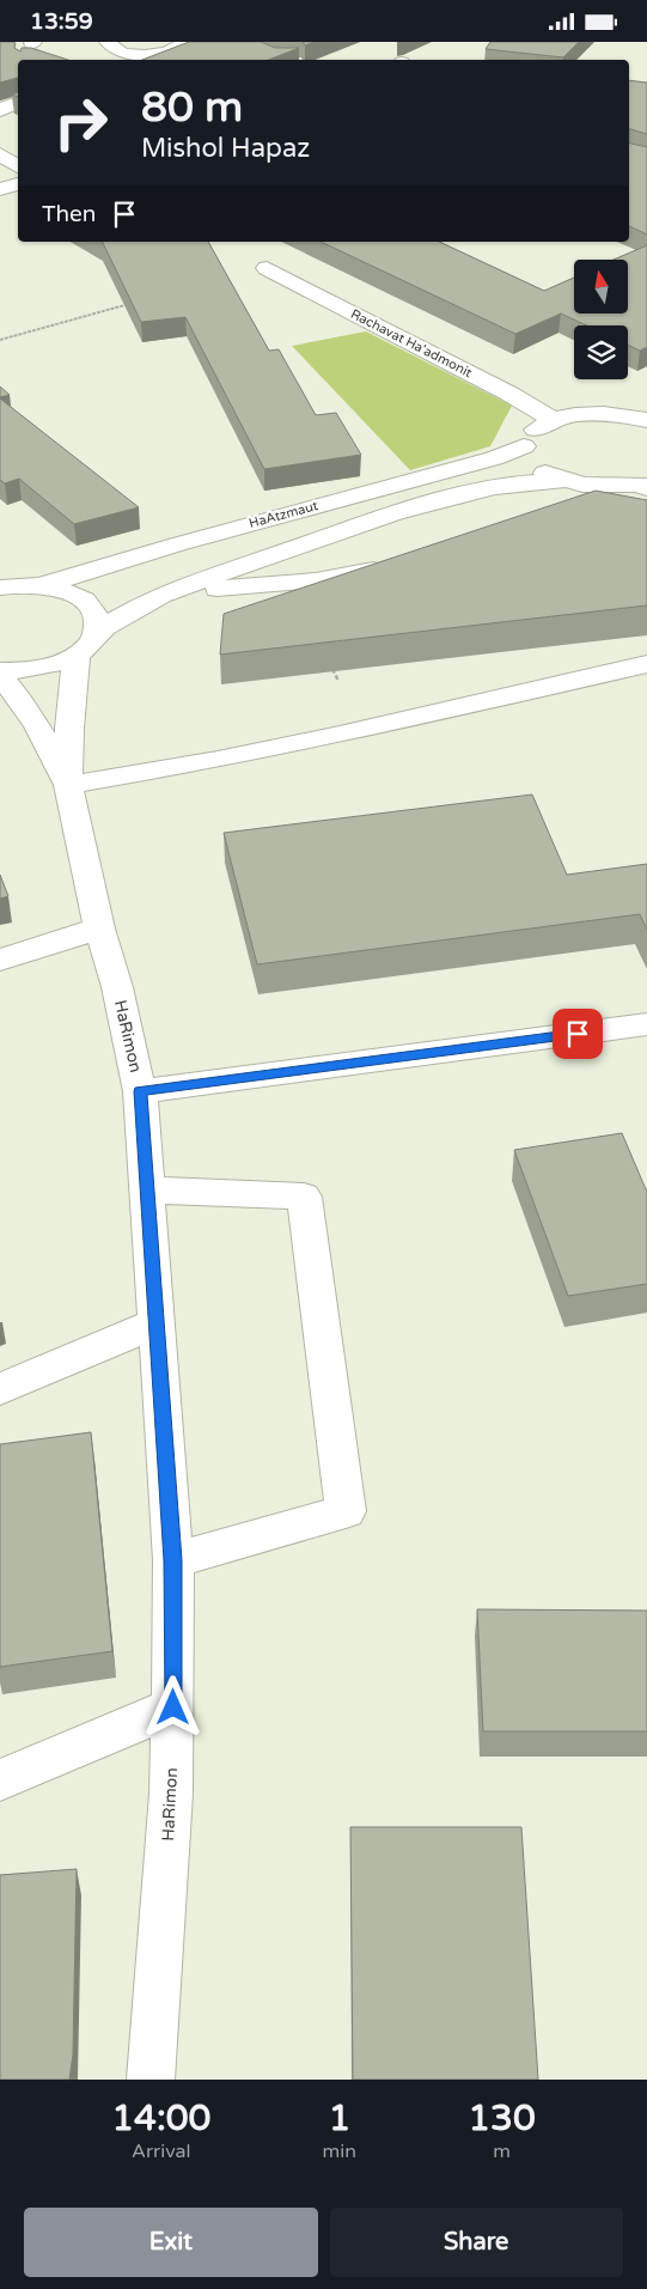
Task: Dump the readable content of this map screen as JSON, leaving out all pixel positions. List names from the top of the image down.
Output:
{
  "streets": {
    "street": ["Rachavat Ha'admonit", "HaAtzmaut", "HaRimon"]
  },
  "north": "top",
  "page": {
    "status": "13:59",
    "turn": ["80 m", "Mishol Hapaz"],
    "then": "Then",
    "eta": [
      "14:00",
      "Arrival",
      "1",
      "min",
      "130",
      "m"
    ],
    "buttons": ["Exit", "Share"]
  }
}
